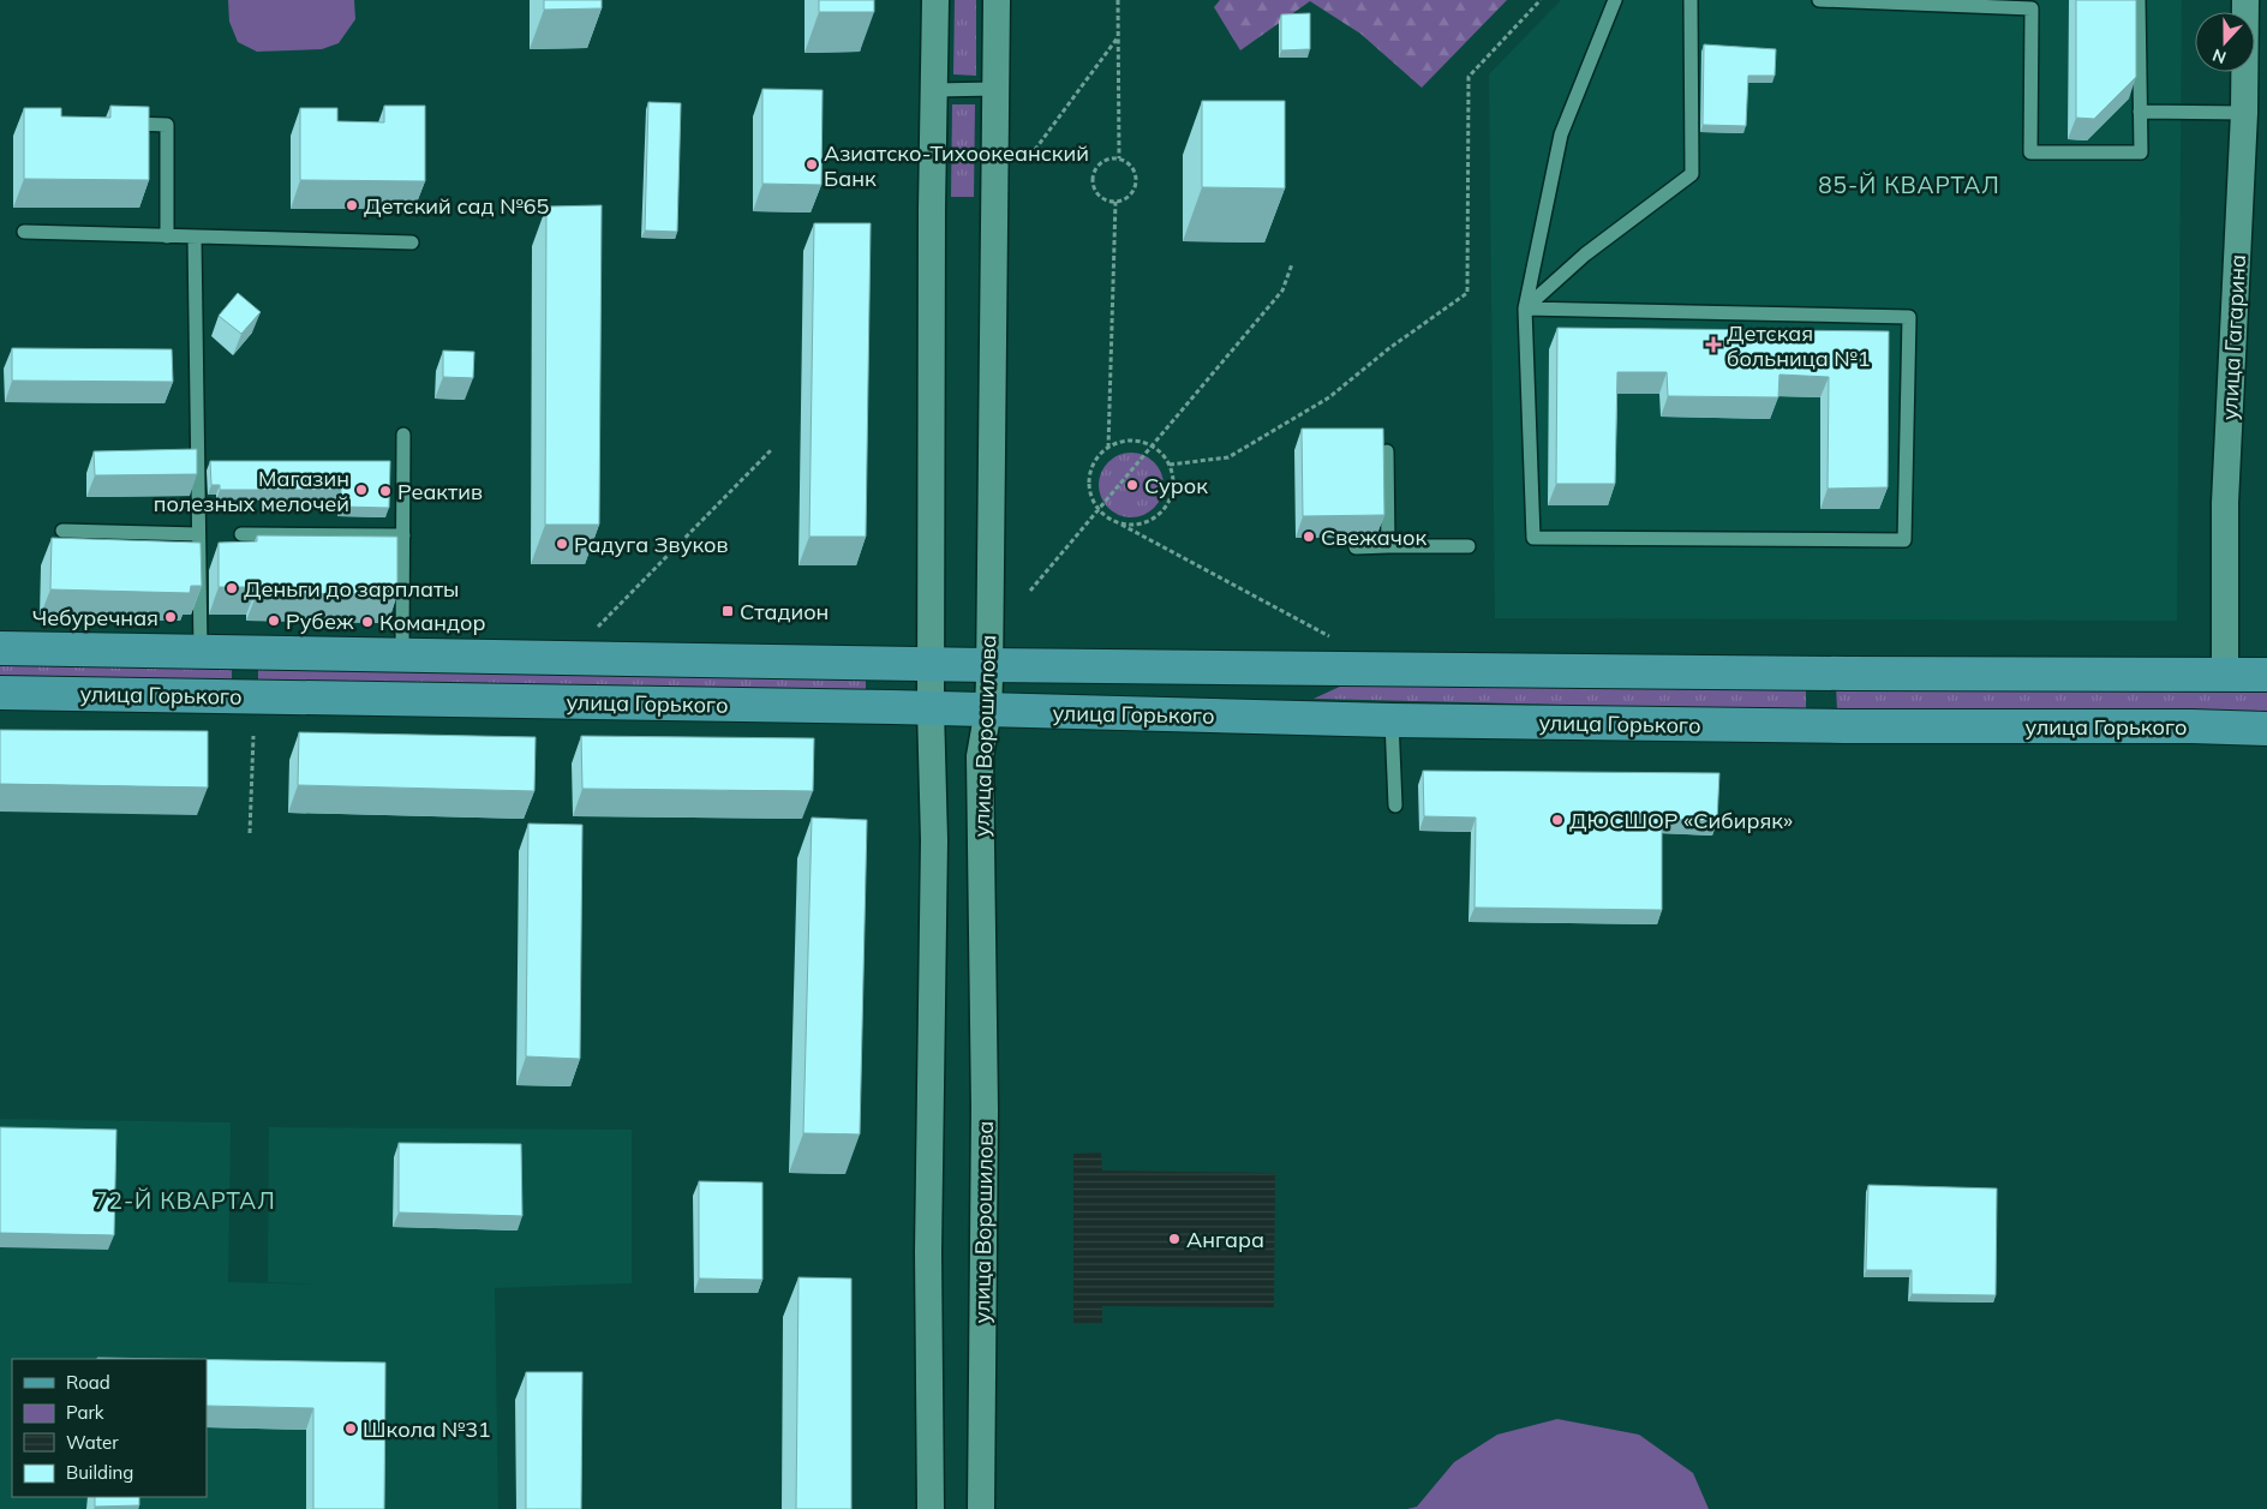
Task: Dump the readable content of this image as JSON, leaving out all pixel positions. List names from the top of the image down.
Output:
{
  "streets": {
    "main road": ["улица Горького"],
    "street": ["улица Гагарина", "улица Ворошилова"]
  },
  "crossings": [
    ["улица Горького", "улица Ворошилова"]
  ],
  "districts": ["85-Й КВАРТАЛ", "72-Й КВАРТАЛ"],
  "places": {
    "other": [
      "Азиатско-Тихоокеанский Банк",
      "Детский сад №65",
      "Сурок",
      "Магазин полезных мелочей",
      "Реактив",
      "Свежачок",
      "Радуга Звуков",
      "Деньги до зарплаты",
      "Чебуречная",
      "Рубеж",
      "Командор",
      "ДЮСШОР «Сибиряк»",
      "Ангара",
      "Школа №31"
    ],
    "health": ["Детская больница №1"],
    "transit": ["Стадион"]
  },
  "legend": [
    "Road",
    "Park",
    "Water",
    "Building"
  ],
  "north": "bottom"
}
